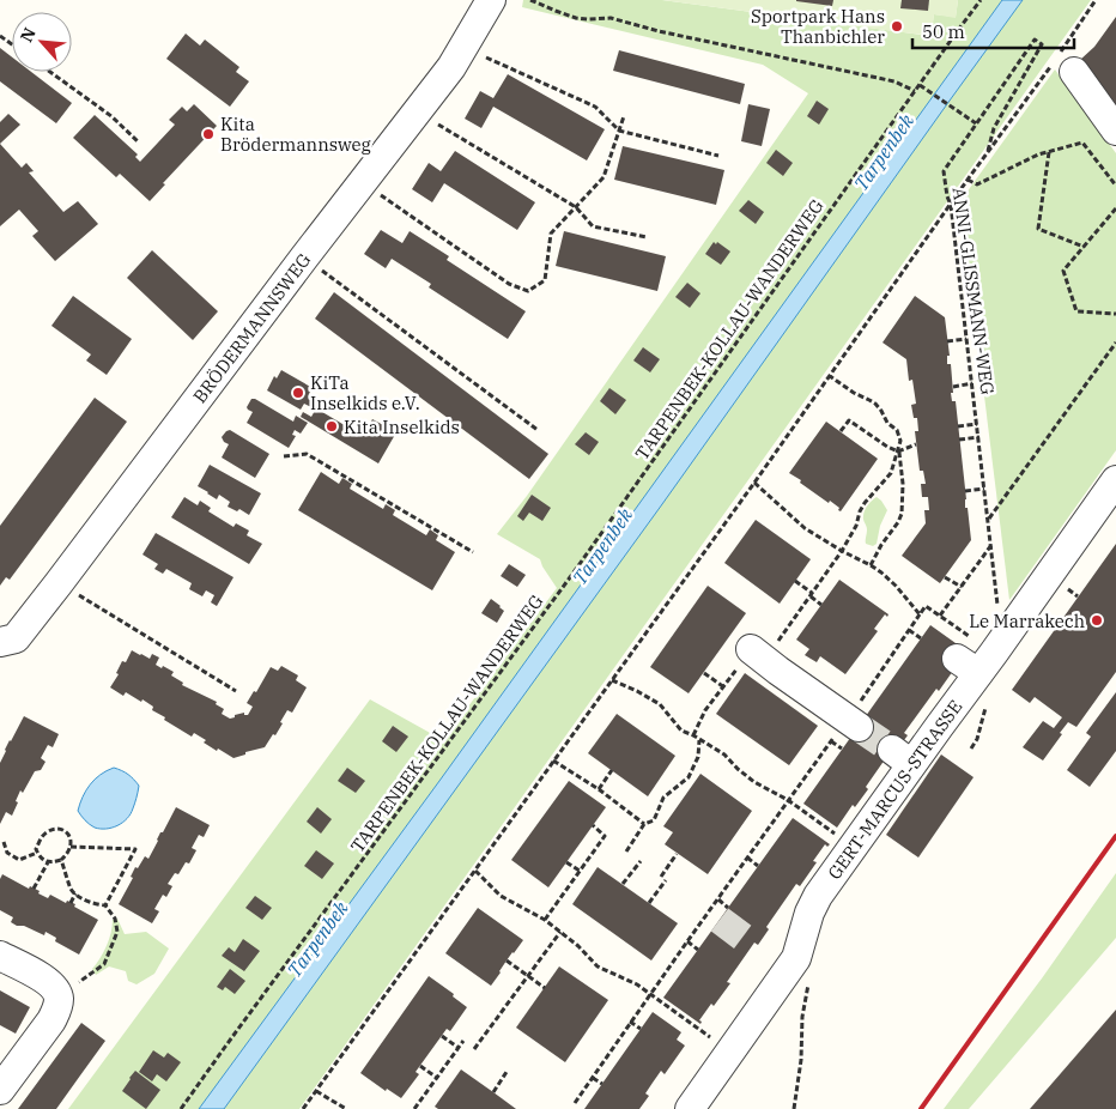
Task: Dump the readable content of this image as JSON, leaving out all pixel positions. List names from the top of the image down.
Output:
{
  "streets": {
    "street": ["BRÖDERMANNSWEG", "GERT-MARCUS-STRASSE"],
    "path": ["ANNI-GLISSMANN-WEG", "TARPENBEK-KOLLAU-WANDERWEG"]
  },
  "crossings": [
    ["ANNI-GLISSMANN-WEG", "GERT-MARCUS-STRASSE"]
  ],
  "water": ["Tarpenbek"],
  "places": [
    "Sportpark Hans Thanbichler",
    "Kita Brödermannsweg",
    "KiTa Inselkids e.V.",
    "Kita Inselkids",
    "Le Marrakech"
  ],
  "scale_bar": "50 m",
  "north": "top left"
}
